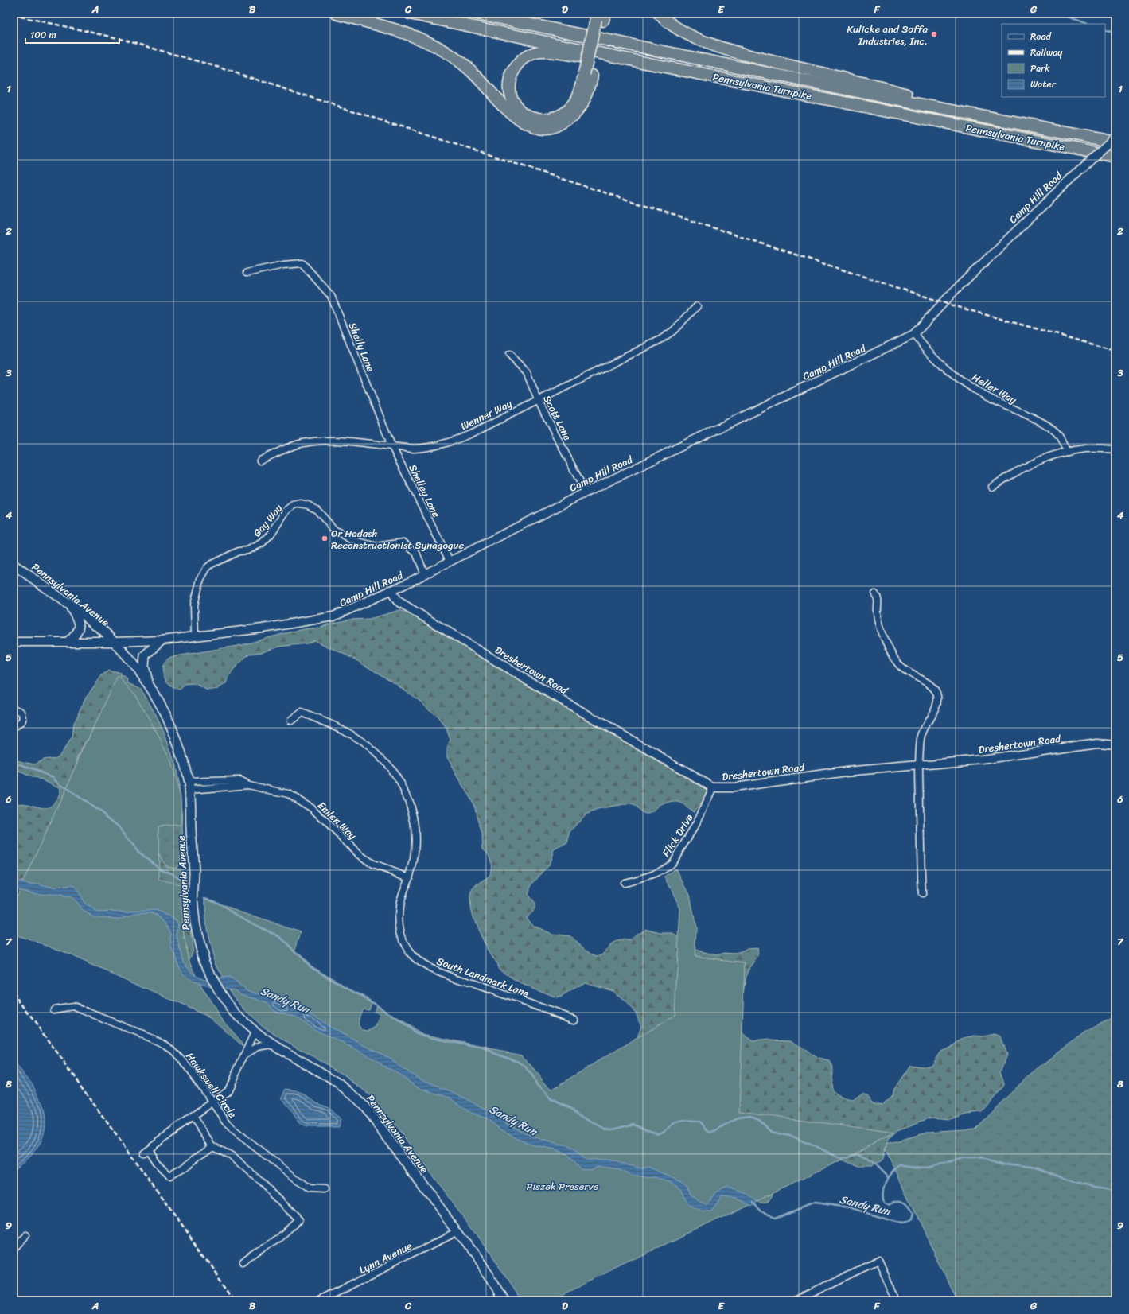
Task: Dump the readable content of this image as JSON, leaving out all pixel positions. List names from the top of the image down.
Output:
{
  "streets": {
    "highway": ["Pennsylvania Turnpike"],
    "main road": ["Pennsylvania Avenue"],
    "street": [
      "Camp Hill Road",
      "Shelly Lane",
      "Heller Way",
      "Wenner Way",
      "Scott Lane",
      "Shelley Lane",
      "Gay Way",
      "Dreshertown Road",
      "Emlen Way",
      "Flick Drive",
      "South Landmark Lane",
      "Hawkswell Circle",
      "Lynn Avenue"
    ]
  },
  "crossings": [
    ["Pennsylvania Turnpike", "Camp Hill Road"],
    ["Camp Hill Road", "Heller Way"],
    ["Camp Hill Road", "Scott Lane"],
    ["Camp Hill Road", "Shelley Lane"],
    ["Camp Hill Road", "Gay Way"],
    ["Camp Hill Road", "Pennsylvania Avenue"],
    ["Camp Hill Road", "Dreshertown Road"],
    ["Shelly Lane", "Wenner Way"],
    ["Shelly Lane", "Shelley Lane"],
    ["Wenner Way", "Scott Lane"],
    ["Wenner Way", "Shelley Lane"],
    ["Pennsylvania Avenue", "Emlen Way"],
    ["Pennsylvania Avenue", "Lynn Avenue"],
    ["Dreshertown Road", "Flick Drive"],
    ["Emlen Way", "South Landmark Lane"]
  ],
  "water": ["Sandy Run"],
  "parks": ["Piszek Preserve"],
  "places": ["Kulicke and Soffa Industries, Inc.", "Or Hadash Reconstructionist Synagogue"],
  "legend": [
    "Road",
    "Railway",
    "Park",
    "Water"
  ],
  "scale_bar": "100 m",
  "grid": {
    "columns": [
      "A",
      "B",
      "C",
      "D",
      "E",
      "F",
      "G"
    ],
    "rows": [
      "1",
      "2",
      "3",
      "4",
      "5",
      "6",
      "7",
      "8",
      "9"
    ]
  }
}
